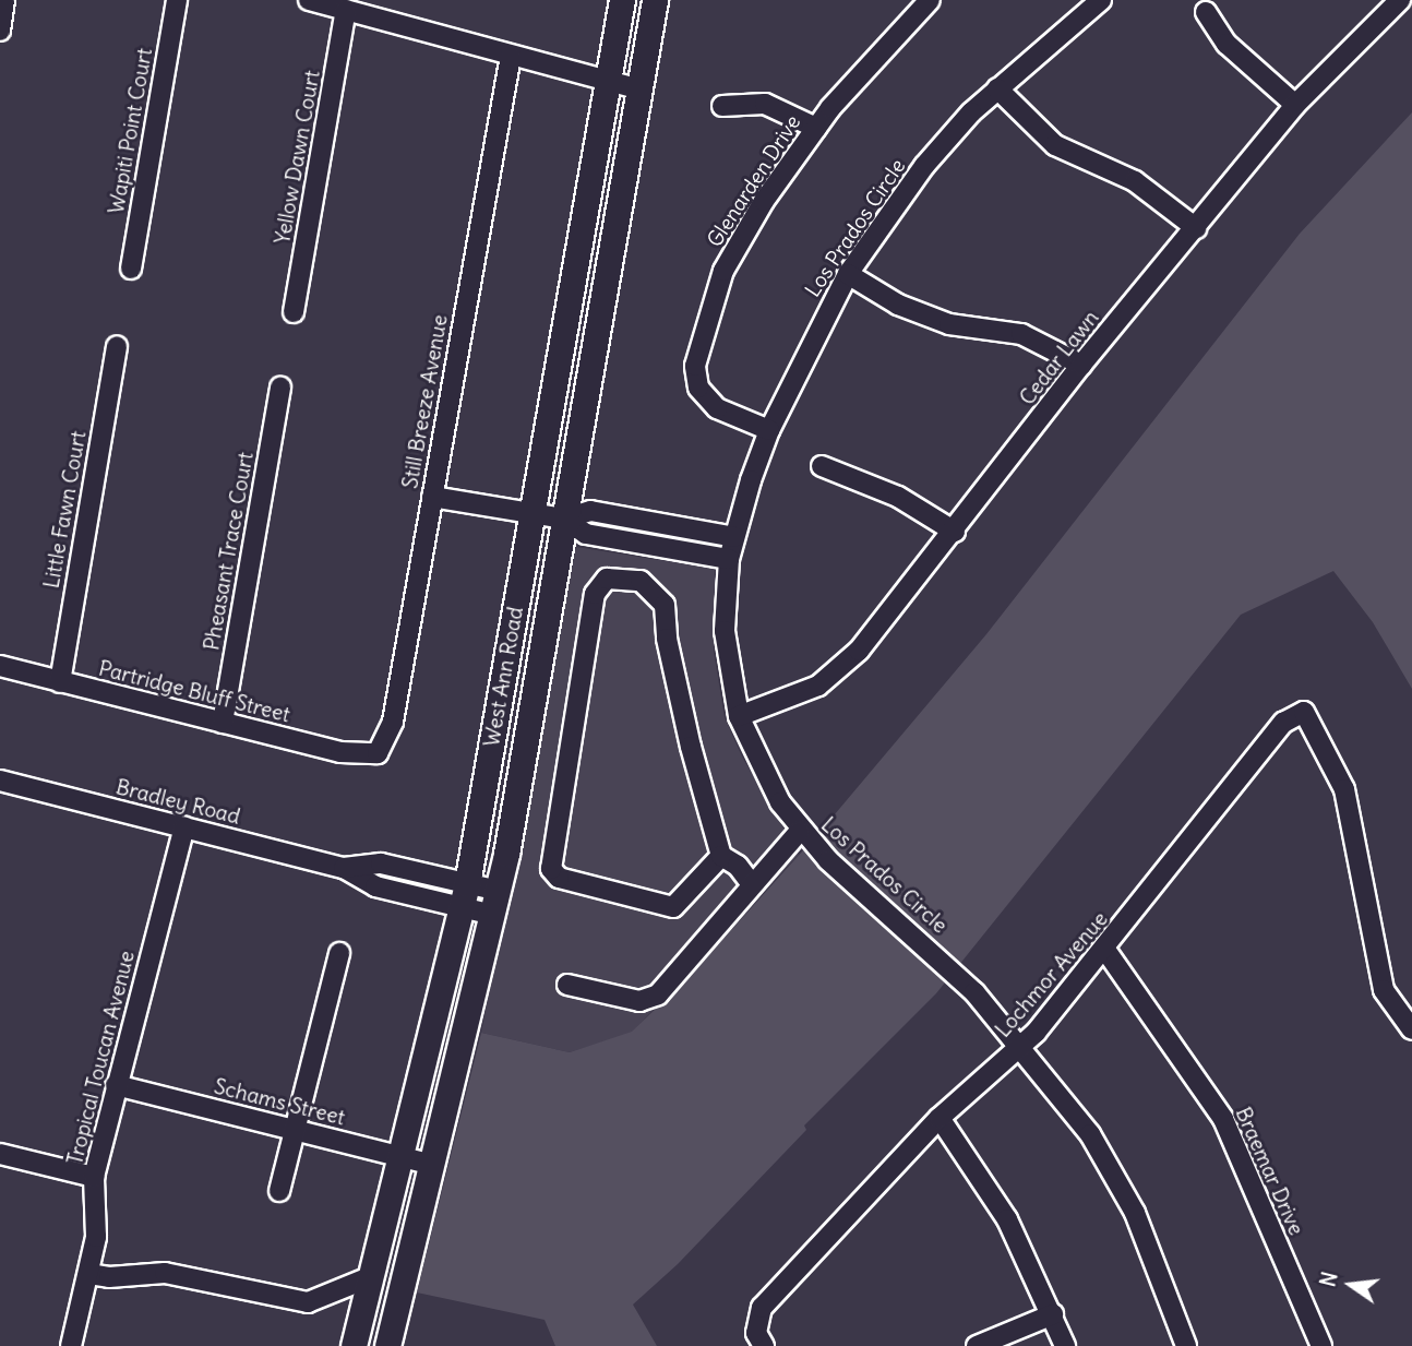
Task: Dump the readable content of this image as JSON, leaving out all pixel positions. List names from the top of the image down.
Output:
{
  "streets": {
    "main road": ["West Ann Road"],
    "street": [
      "Wapiti Point Court",
      "Yellow Dawn Court",
      "Glenarden Drive",
      "Los Prados Circle",
      "Cedar Lawn",
      "Still Breeze Avenue",
      "Little Fawn Court",
      "Pheasant Trace Court",
      "Partridge Bluff Street",
      "Bradley Road",
      "Lochmor Avenue",
      "Tropical Toucan Avenue",
      "Schams Street",
      "Braemar Drive"
    ]
  },
  "crossings": [
    ["Glenarden Drive", "Los Prados Circle"],
    ["Los Prados Circle", "Cedar Lawn"],
    ["Los Prados Circle", "Lochmor Avenue"],
    ["Still Breeze Avenue", "Partridge Bluff Street"],
    ["Little Fawn Court", "Partridge Bluff Street"],
    ["Pheasant Trace Court", "Partridge Bluff Street"],
    ["West Ann Road", "Bradley Road"],
    ["West Ann Road", "Schams Street"],
    ["Bradley Road", "Tropical Toucan Avenue"],
    ["Lochmor Avenue", "Braemar Drive"],
    ["Tropical Toucan Avenue", "Schams Street"]
  ],
  "north": "left"
}
